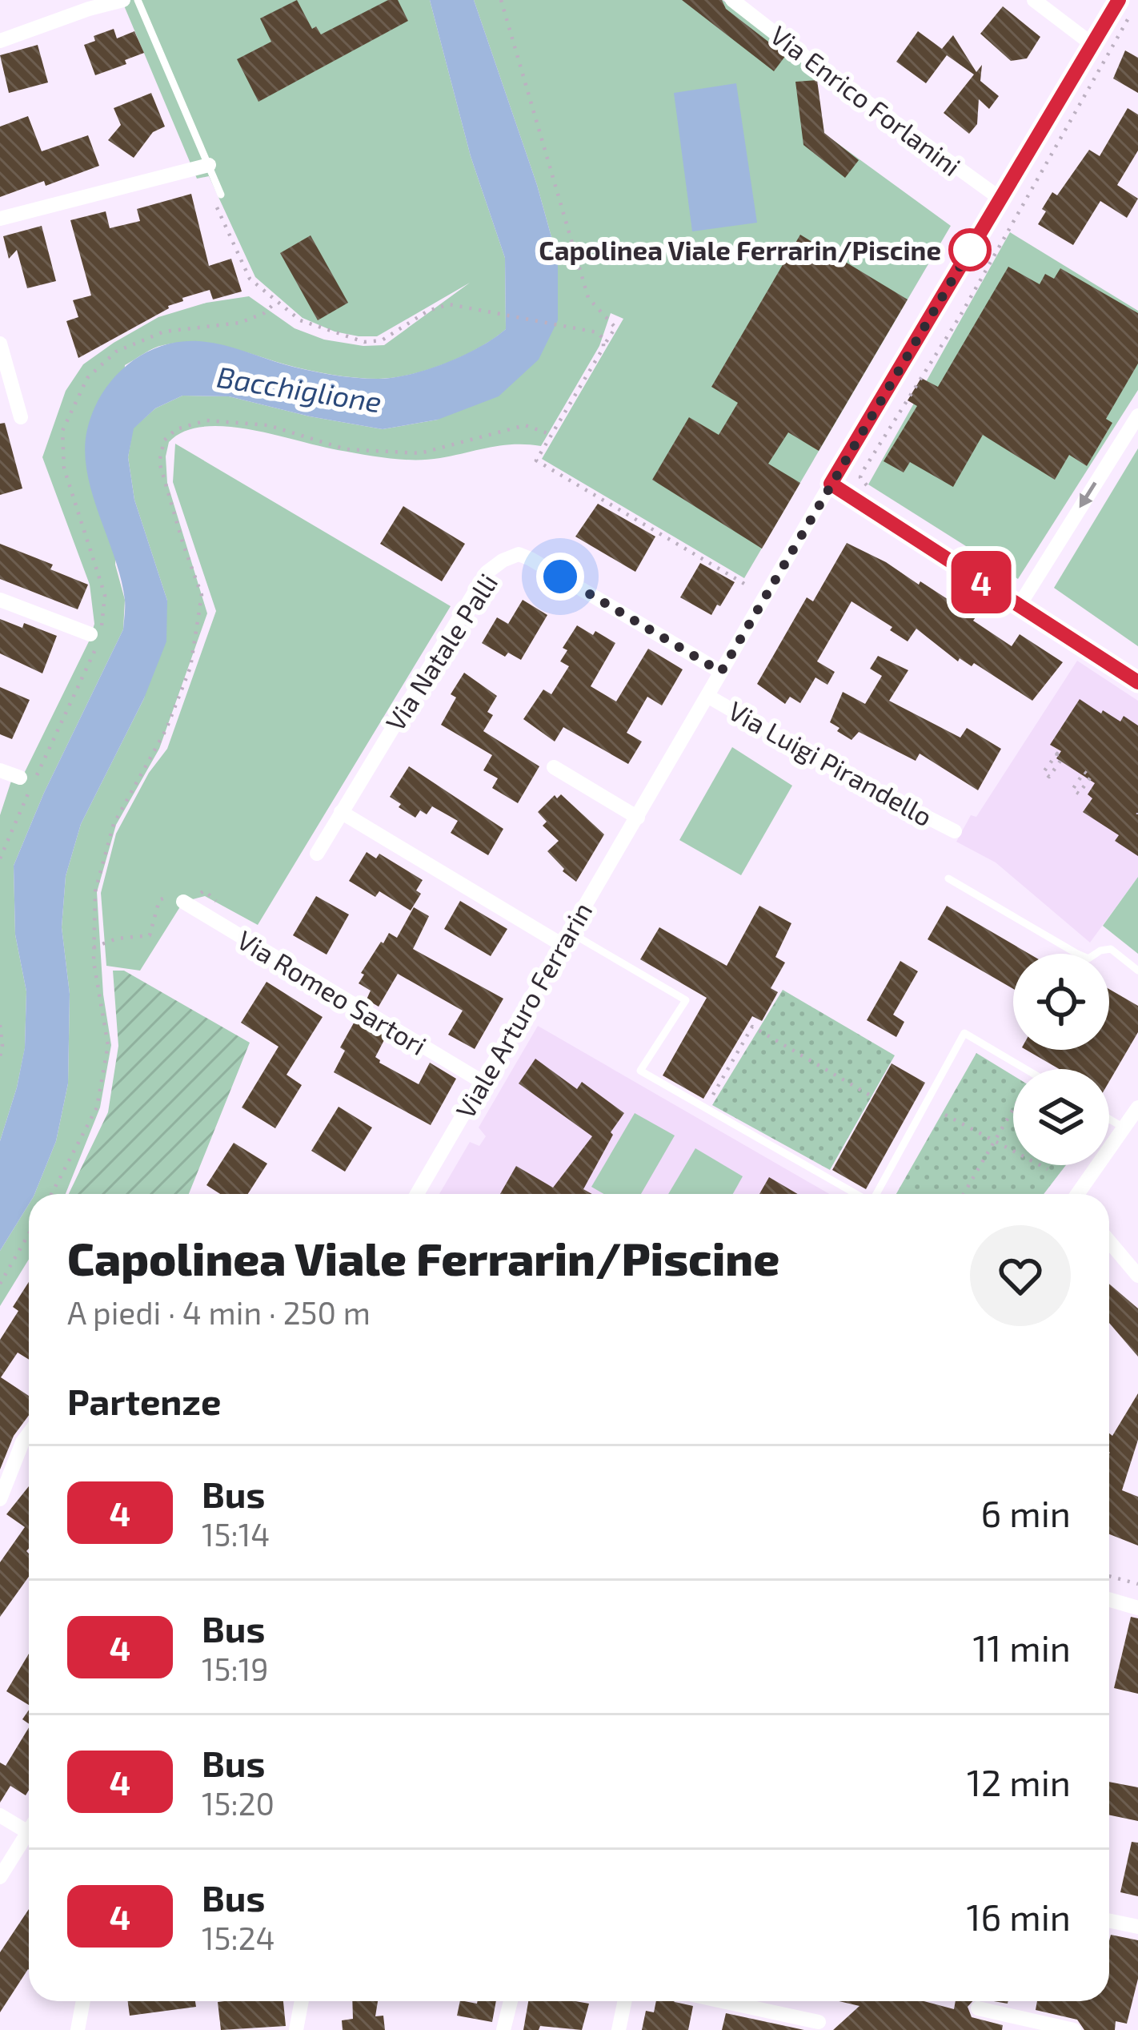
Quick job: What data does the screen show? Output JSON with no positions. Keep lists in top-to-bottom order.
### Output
{
  "streets": {
    "street": [
      "Via Enrico Forlanini",
      "Via Natale Palli",
      "Via Luigi Pirandello",
      "Via Romeo Sartori",
      "Viale Arturo Ferrarin"
    ]
  },
  "crossings": [
    ["Via Enrico Forlanini", "Viale Arturo Ferrarin"],
    ["Via Natale Palli", "Viale Arturo Ferrarin"],
    ["Via Luigi Pirandello", "Viale Arturo Ferrarin"],
    ["Via Romeo Sartori", "Viale Arturo Ferrarin"]
  ],
  "water": ["Bacchiglione"],
  "places": ["Capolinea Viale Ferrarin/Piscine"],
  "lines": ["bus line 4"],
  "page": {
    "on_map": "4",
    "heading": [
      ["Capolinea Viale Ferrarin/Piscine", "A piedi · 4 min · 250 m"],
      "Partenze"
    ],
    "list": [
      {
        "mark": "4",
        "name": "Bus",
        "note": "15:14",
        "value": "6 min"
      },
      {
        "mark": "4",
        "name": "Bus",
        "note": "15:19",
        "value": "11 min"
      },
      {
        "mark": "4",
        "name": "Bus",
        "note": "15:20",
        "value": "12 min"
      },
      {
        "mark": "4",
        "name": "Bus",
        "note": "15:24",
        "value": "16 min"
      }
    ]
  }
}
